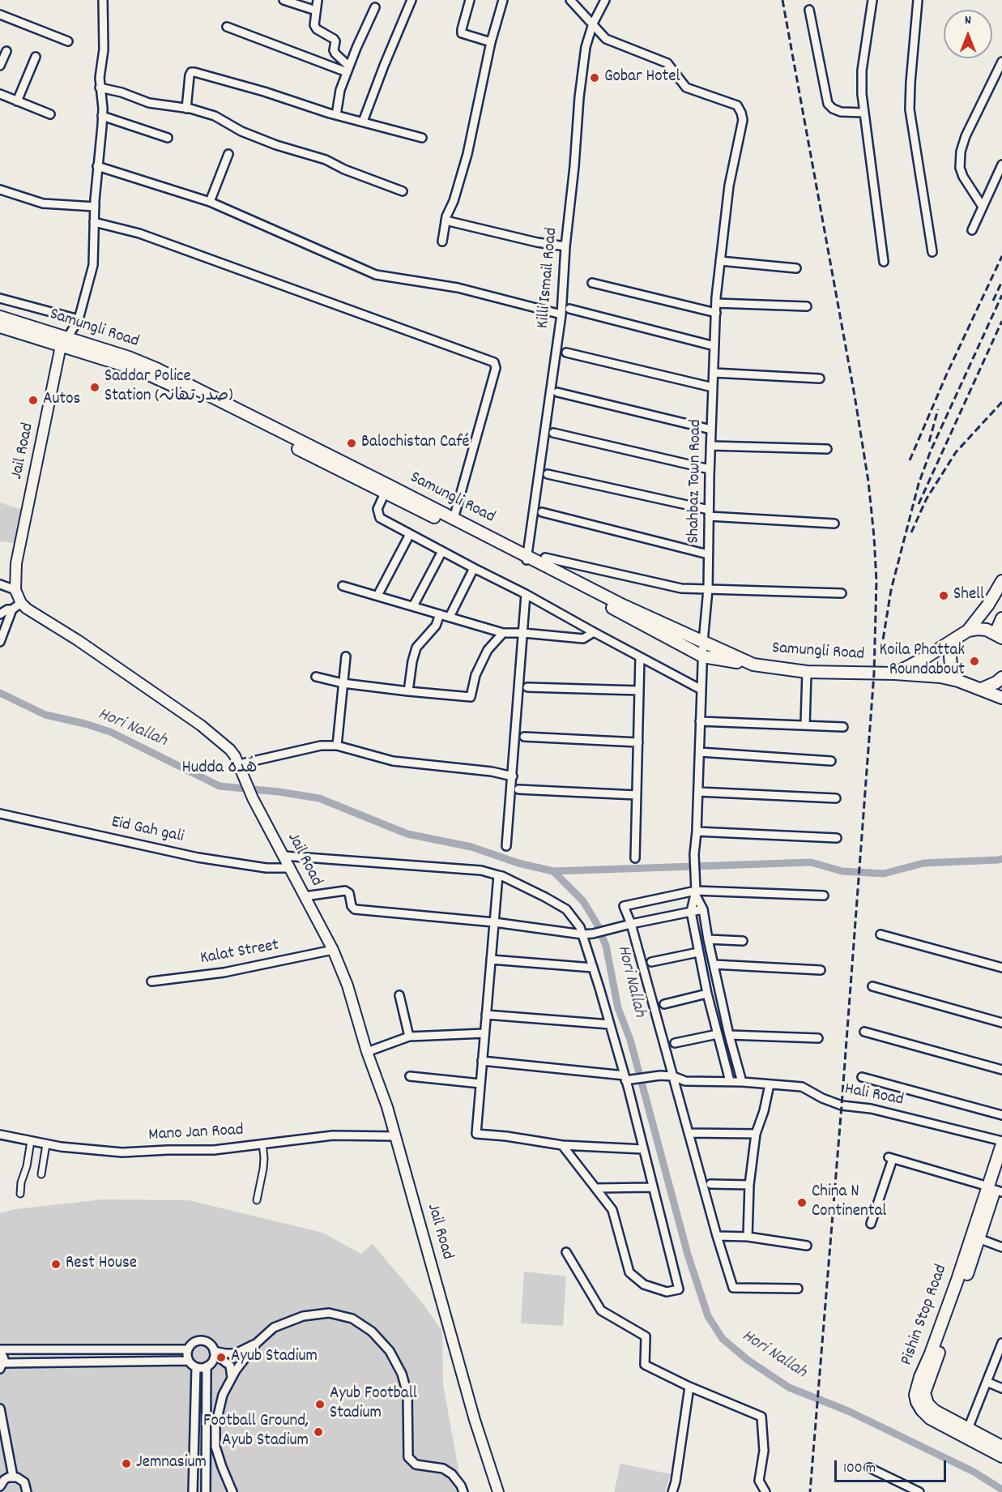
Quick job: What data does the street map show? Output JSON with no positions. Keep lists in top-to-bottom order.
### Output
{
  "streets": {
    "main road": ["Samungli Road", "Jail Road", "Pishin Stop Road"],
    "street": [
      "Killi Ismail Road",
      "Shahbaz Town Road",
      "Eid Gah gali",
      "Kalat Street",
      "Hali Road",
      "Mano Jan Road"
    ]
  },
  "crossings": [
    ["Killi Ismail Road", "Samungli Road"],
    ["Killi Ismail Road", "Shahbaz Town Road"],
    ["Samungli Road", "Jail Road"],
    ["Samungli Road", "Shahbaz Town Road"],
    ["Jail Road", "Eid Gah gali"],
    ["Jail Road", "Kalat Street"],
    ["Jail Road", "Mano Jan Road"],
    ["Hali Road", "Pishin Stop Road"]
  ],
  "districts": ["Hudda ھُدہ"],
  "water": ["Hori Nallah"],
  "places": [
    "Gobar Hotel",
    "Saddar Police Station (صدر تھانہ)",
    "Autos",
    "Balochistan Café",
    "Shell",
    "Koila Phattak Roundabout",
    "China N Continental",
    "Rest House",
    "Ayub Stadium",
    "Ayub Football Stadium",
    "Football Ground, Ayub Stadium",
    "Jemnasium"
  ],
  "scale_bar": "100 m",
  "north": "top"
}
